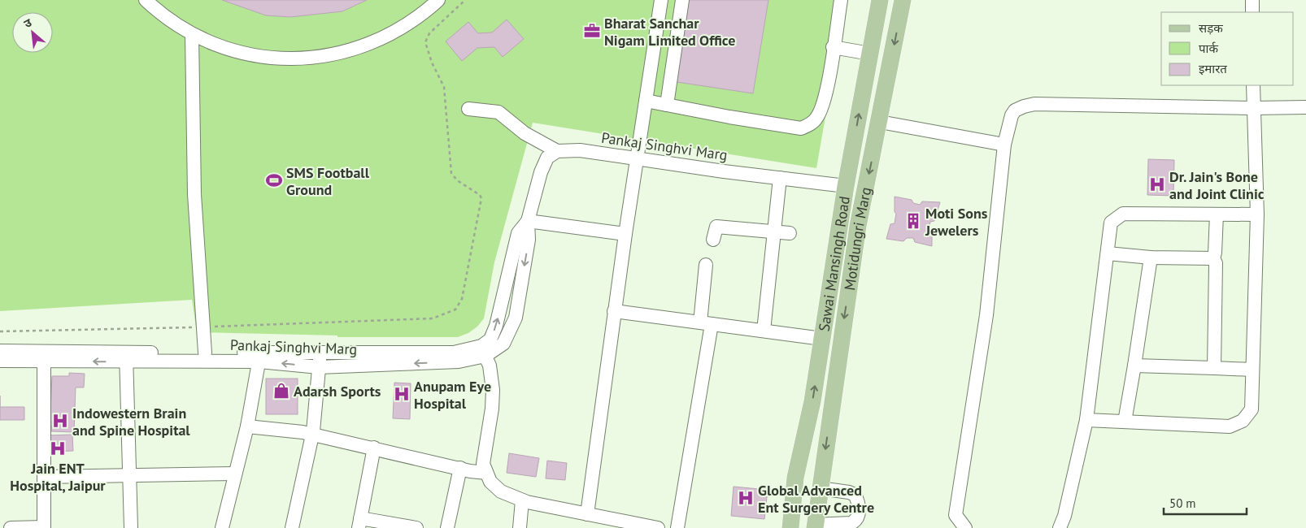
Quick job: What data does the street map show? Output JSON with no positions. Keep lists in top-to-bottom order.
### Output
{
  "streets": {
    "main road": ["Motidungri Marg", "Sawai Mansingh Road"],
    "street": ["Pankaj Singhvi Marg"]
  },
  "crossings": [
    ["Pankaj Singhvi Marg", "Sawai Mansingh Road"]
  ],
  "one_way": ["Motidungri Marg", "Sawai Mansingh Road"],
  "places": {
    "office": ["Bharat Sanchar Nigam Limited Office"],
    "sports": ["SMS Football Ground"],
    "hospital": [
      "Dr. Jain's Bone and Joint Clinic",
      "Anupam Eye Hospital",
      "Indowestern Brain and Spine Hospital",
      "Jain ENT Hospital, Jaipur",
      "Global Advanced Ent Surgery Centre"
    ],
    "building": ["Moti Sons Jewelers"],
    "shop": ["Adarsh Sports"]
  },
  "legend": ["सड़क", "पार्क", "इमारत"],
  "scale_bar": "50 m",
  "north": "top left"
}
